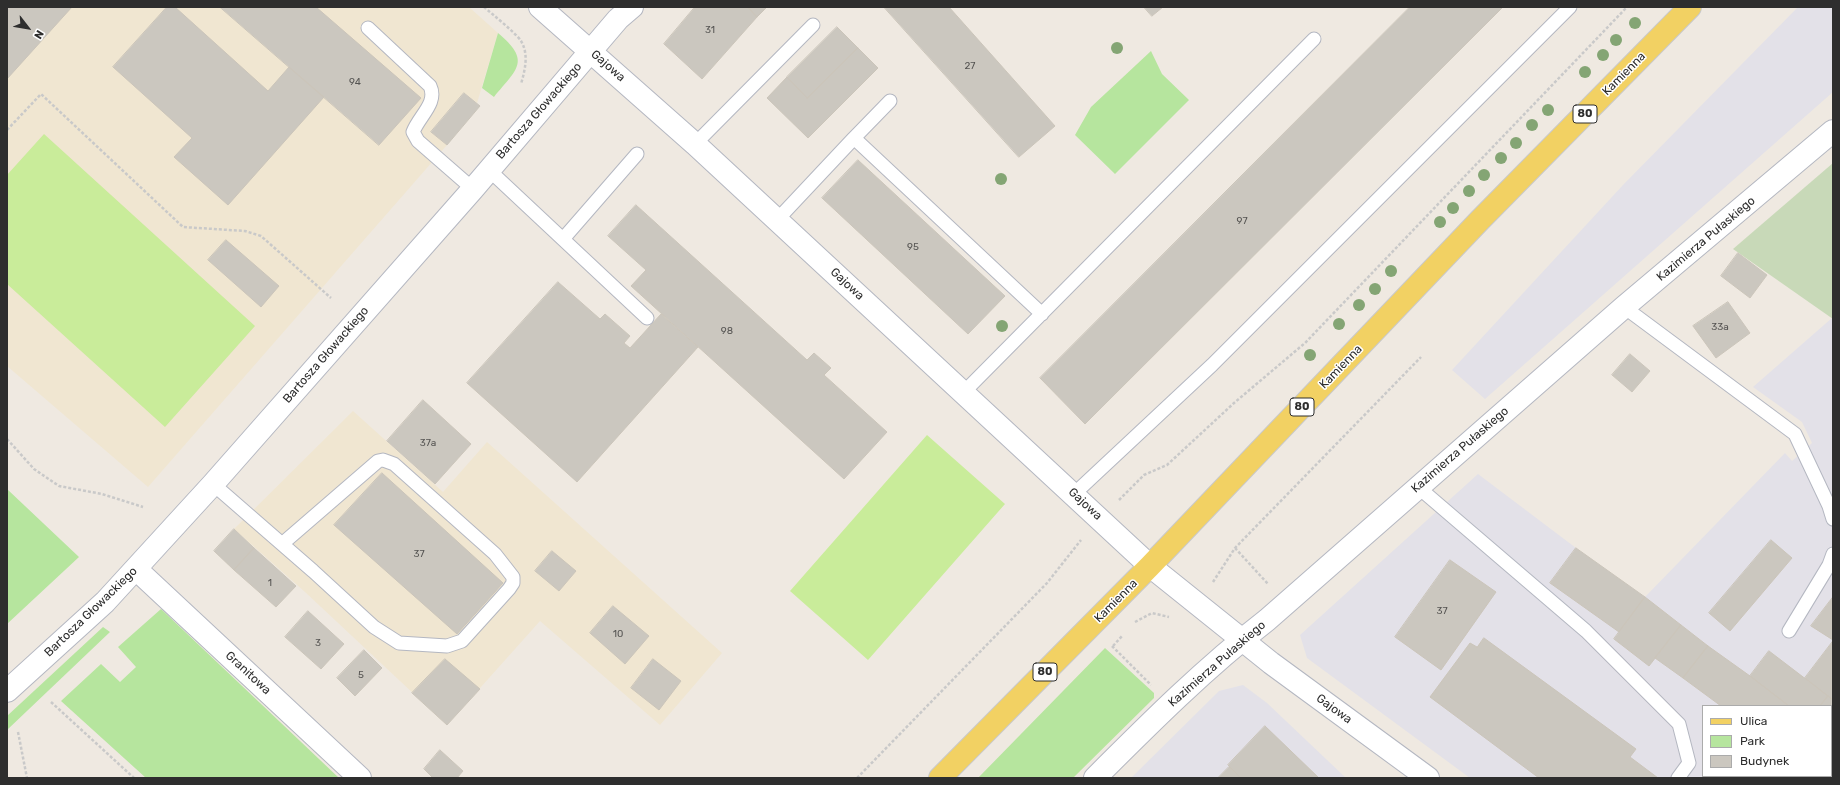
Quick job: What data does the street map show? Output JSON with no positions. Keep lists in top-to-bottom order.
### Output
{
  "streets": {
    "main road": ["Kamienna", "80"],
    "street": [
      "Gajowa",
      "Bartosza Głowackiego",
      "Kazimierza Pułaskiego",
      "Granitowa"
    ]
  },
  "crossings": [
    ["Gajowa", "Kamienna"],
    ["Gajowa", "Bartosza Głowackiego"],
    ["Gajowa", "Kazimierza Pułaskiego"],
    ["Bartosza Głowackiego", "Granitowa"]
  ],
  "house_numbers": [
    "31",
    "27",
    "94",
    "97",
    "95",
    "33a",
    "98",
    "37a",
    "37",
    "1",
    "37",
    "10",
    "3",
    "5"
  ],
  "legend": ["Ulica", "Park", "Budynek"],
  "north": "bottom right"
}
